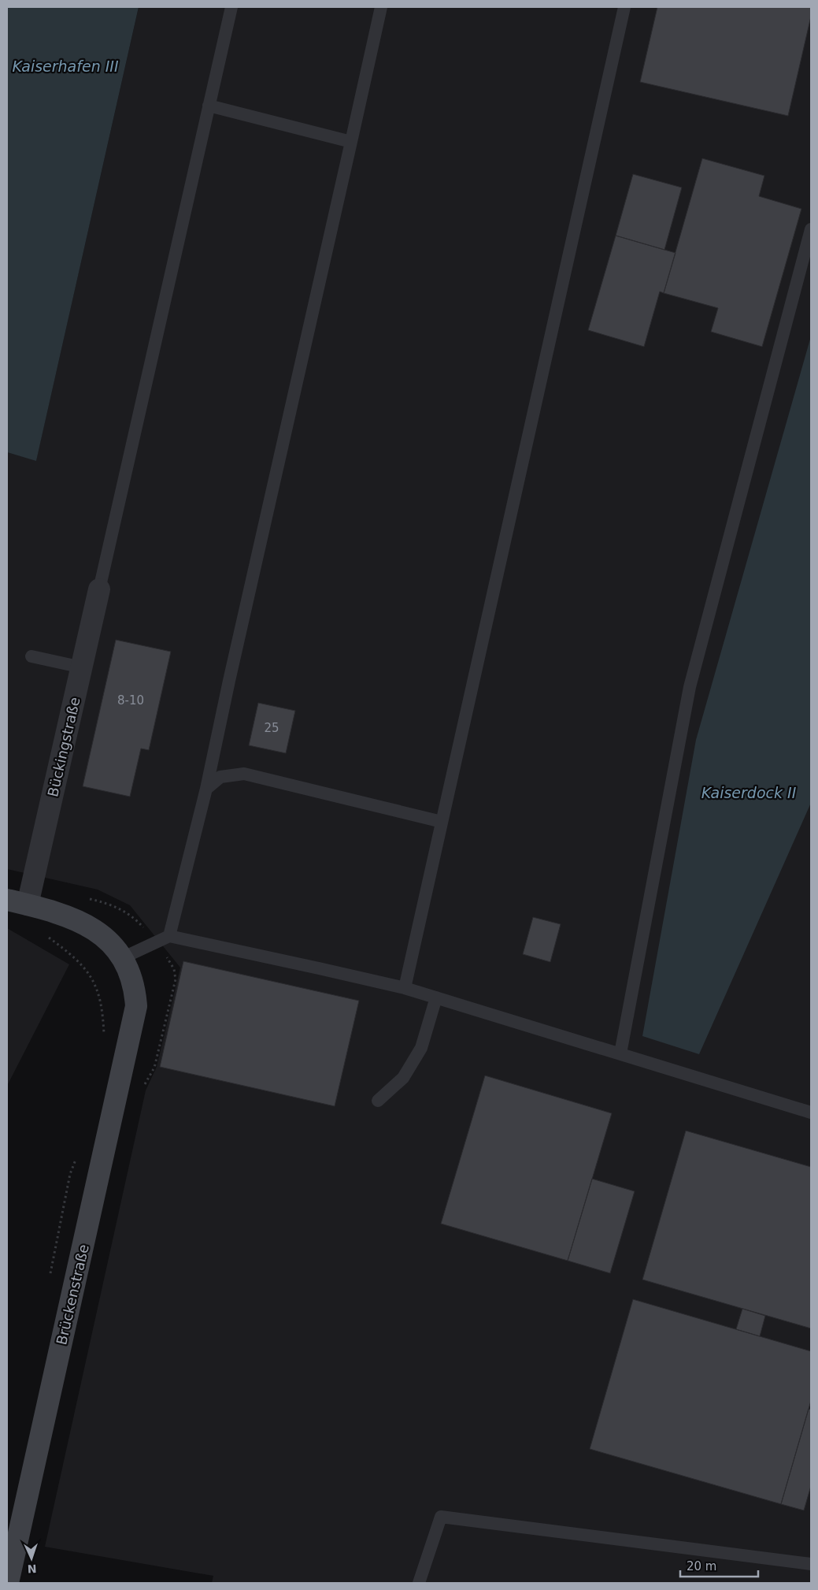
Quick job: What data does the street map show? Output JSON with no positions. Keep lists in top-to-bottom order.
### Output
{
  "streets": {
    "main road": ["Brückenstraße"],
    "street": ["Bückingstraße"]
  },
  "water": ["Kaiserhafen III", "Kaiserdock II"],
  "house_numbers": ["8-10", "25"],
  "scale_bar": "20 m",
  "north": "bottom"
}
